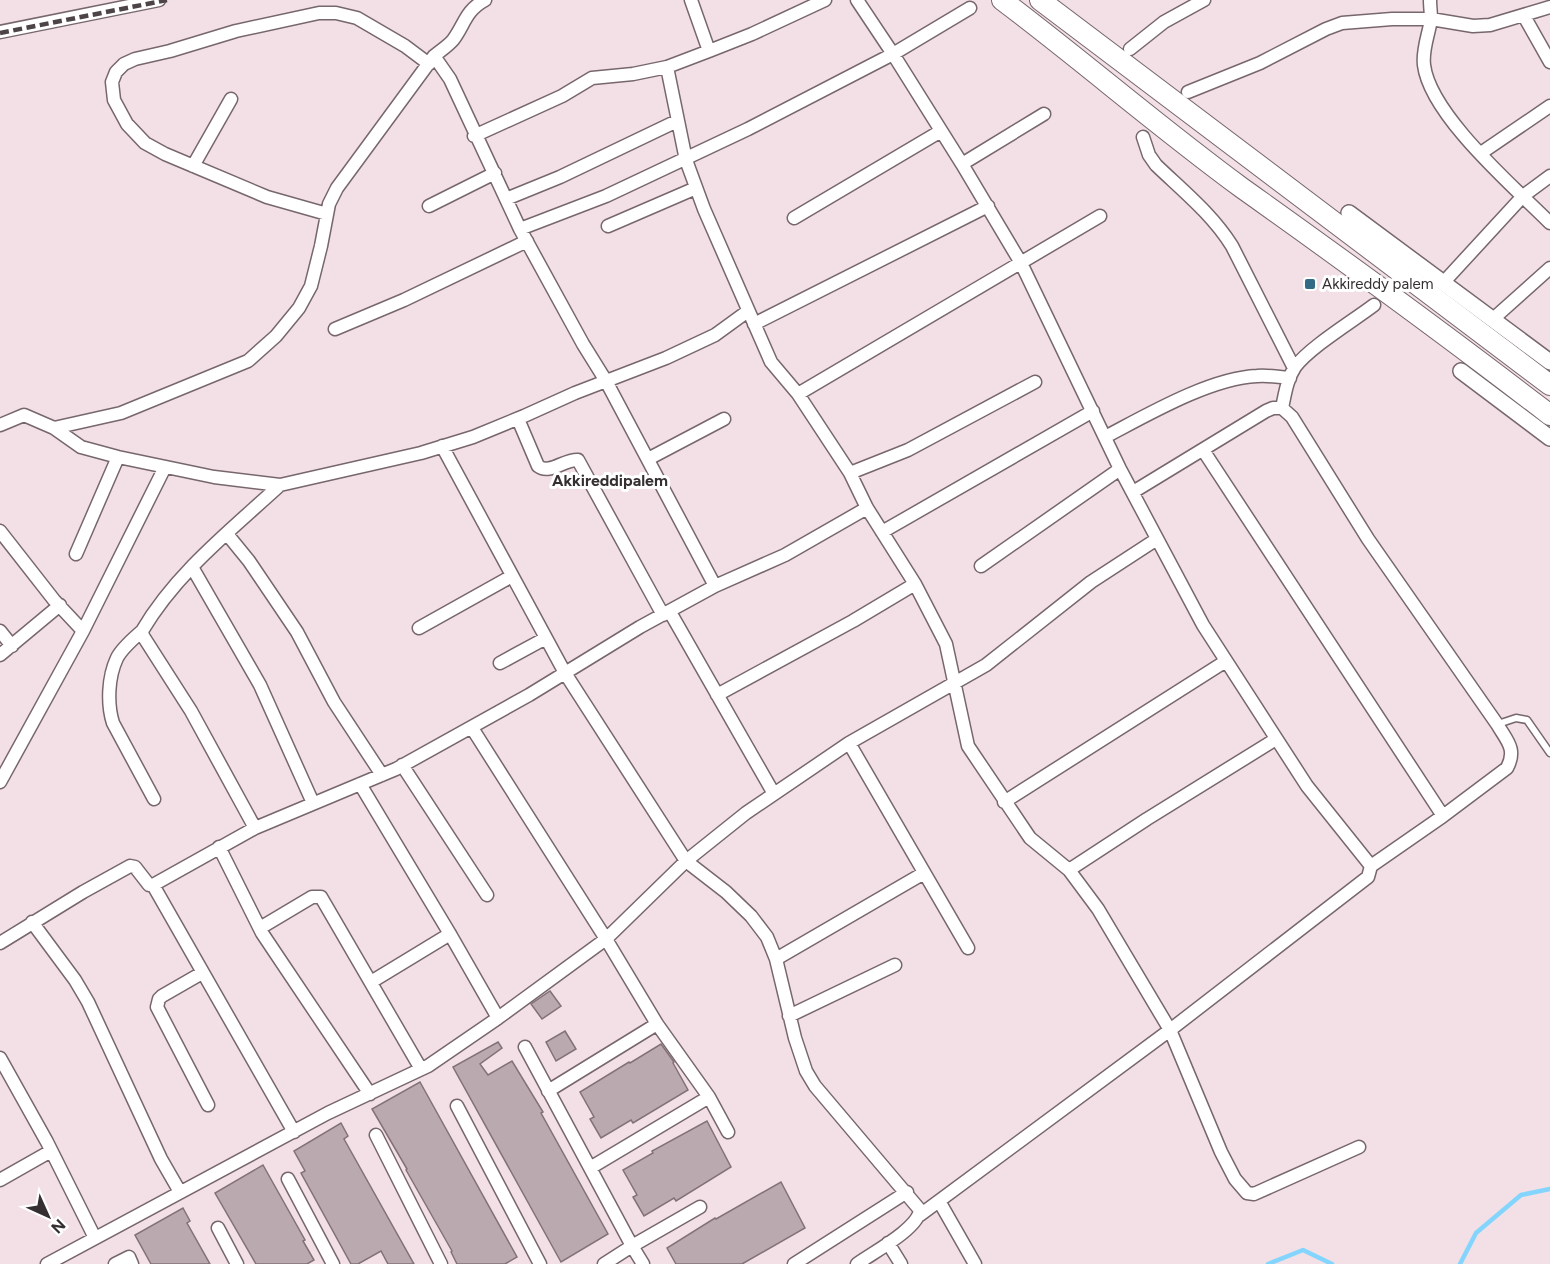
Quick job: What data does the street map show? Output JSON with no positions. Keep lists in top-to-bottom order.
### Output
{
  "districts": ["Akkireddipalem"],
  "places": {
    "transit": ["Akkireddy palem"]
  },
  "north": "bottom right"
}
